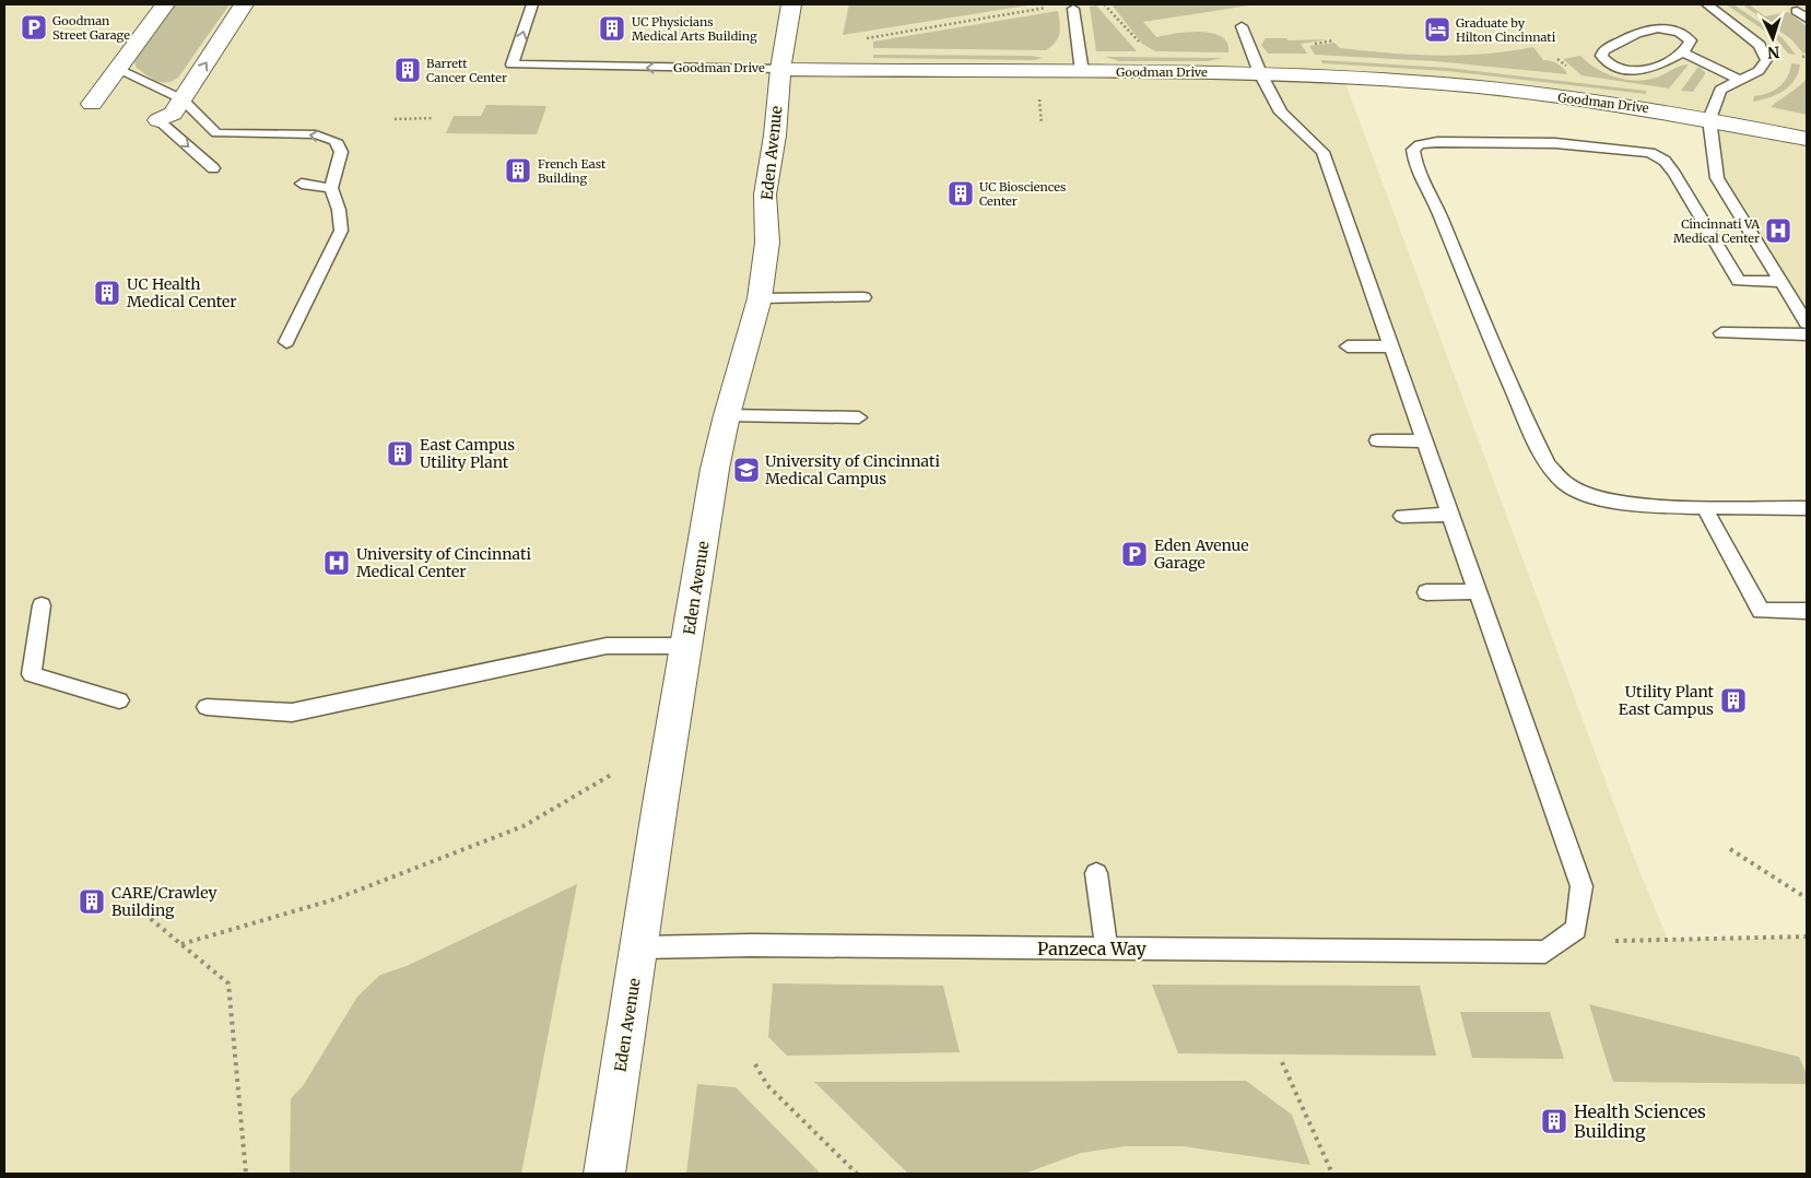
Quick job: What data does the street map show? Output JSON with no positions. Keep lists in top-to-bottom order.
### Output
{
  "streets": {
    "street": ["Goodman Drive", "Eden Avenue"],
    "lane": ["Panzeca Way"]
  },
  "crossings": [
    ["Goodman Drive", "Eden Avenue"],
    ["Eden Avenue", "Panzeca Way"]
  ],
  "places": {
    "parking": ["Goodman Street Garage", "Eden Avenue Garage"],
    "building": [
      "UC Physicians Medical Arts Building",
      "Barrett Cancer Center",
      "French East Building",
      "UC Biosciences Center",
      "UC Health Medical Center",
      "East Campus Utility Plant",
      "Utility Plant East Campus",
      "CARE/Crawley Building",
      "Health Sciences Building"
    ],
    "hotel": ["Graduate by Hilton Cincinnati"],
    "hospital": ["Cincinnati VA Medical Center", "University of Cincinnati Medical Center"],
    "school or university": ["University of Cincinnati Medical Campus"]
  },
  "north": "bottom"
}
